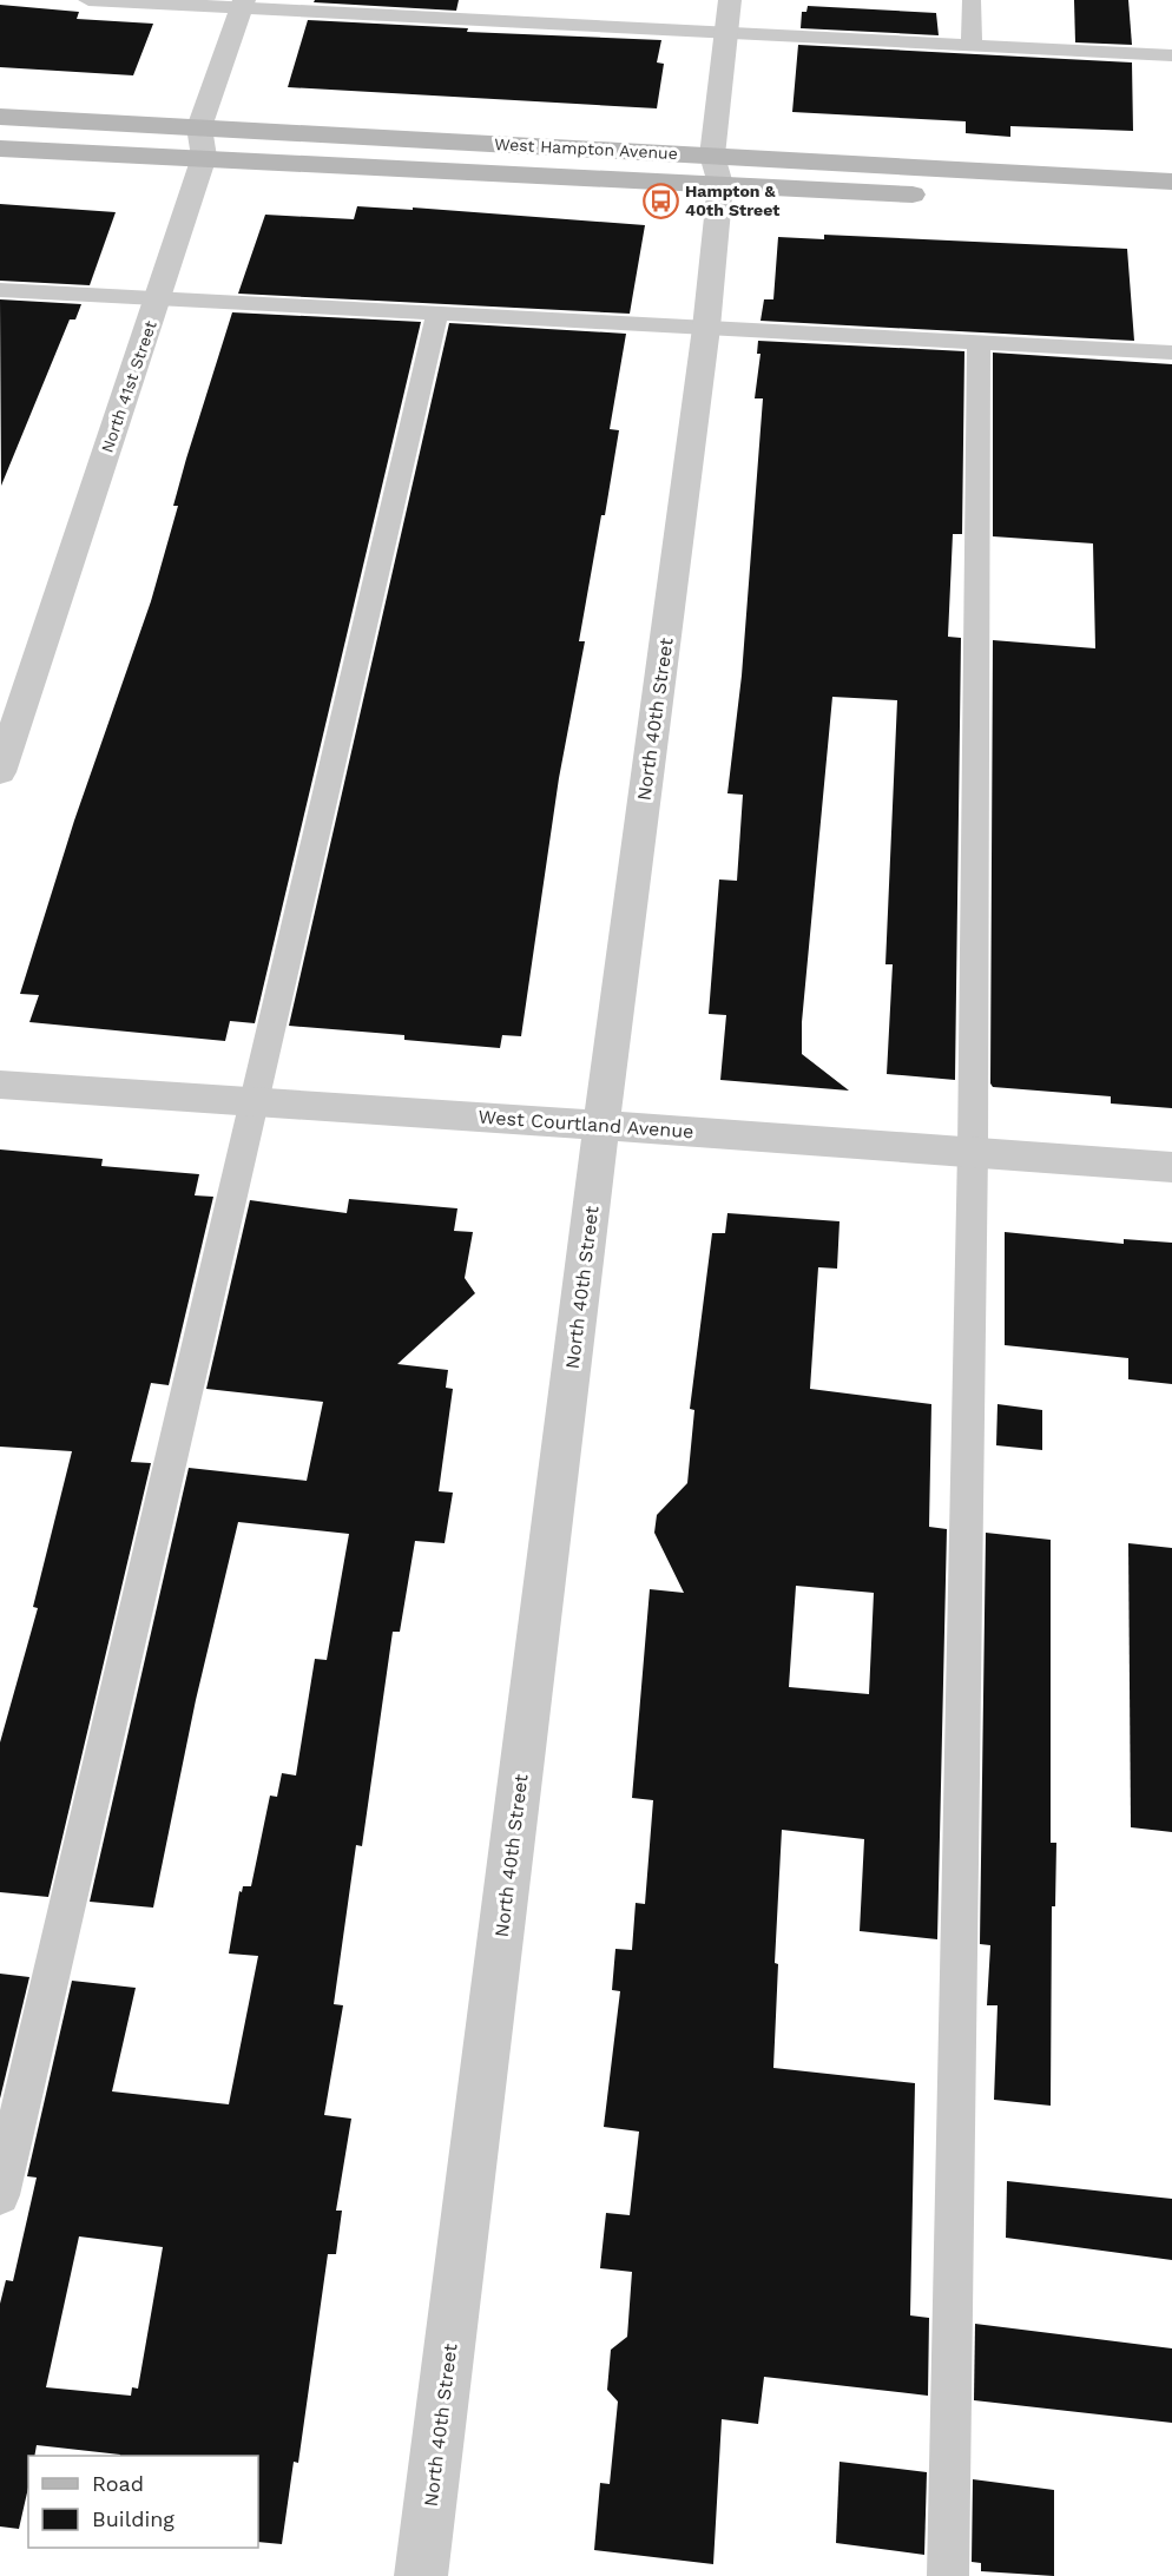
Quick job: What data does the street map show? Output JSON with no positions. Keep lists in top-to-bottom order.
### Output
{
  "streets": {
    "main road": ["West Hampton Avenue"],
    "street": ["North 41st Street", "North 40th Street", "West Courtland Avenue"]
  },
  "crossings": [
    ["West Hampton Avenue", "North 41st Street"],
    ["West Hampton Avenue", "North 40th Street"],
    ["North 40th Street", "West Courtland Avenue"]
  ],
  "places": {
    "bus stop": ["Hampton & 40th Street"]
  },
  "legend": ["Road", "Building"]
}
